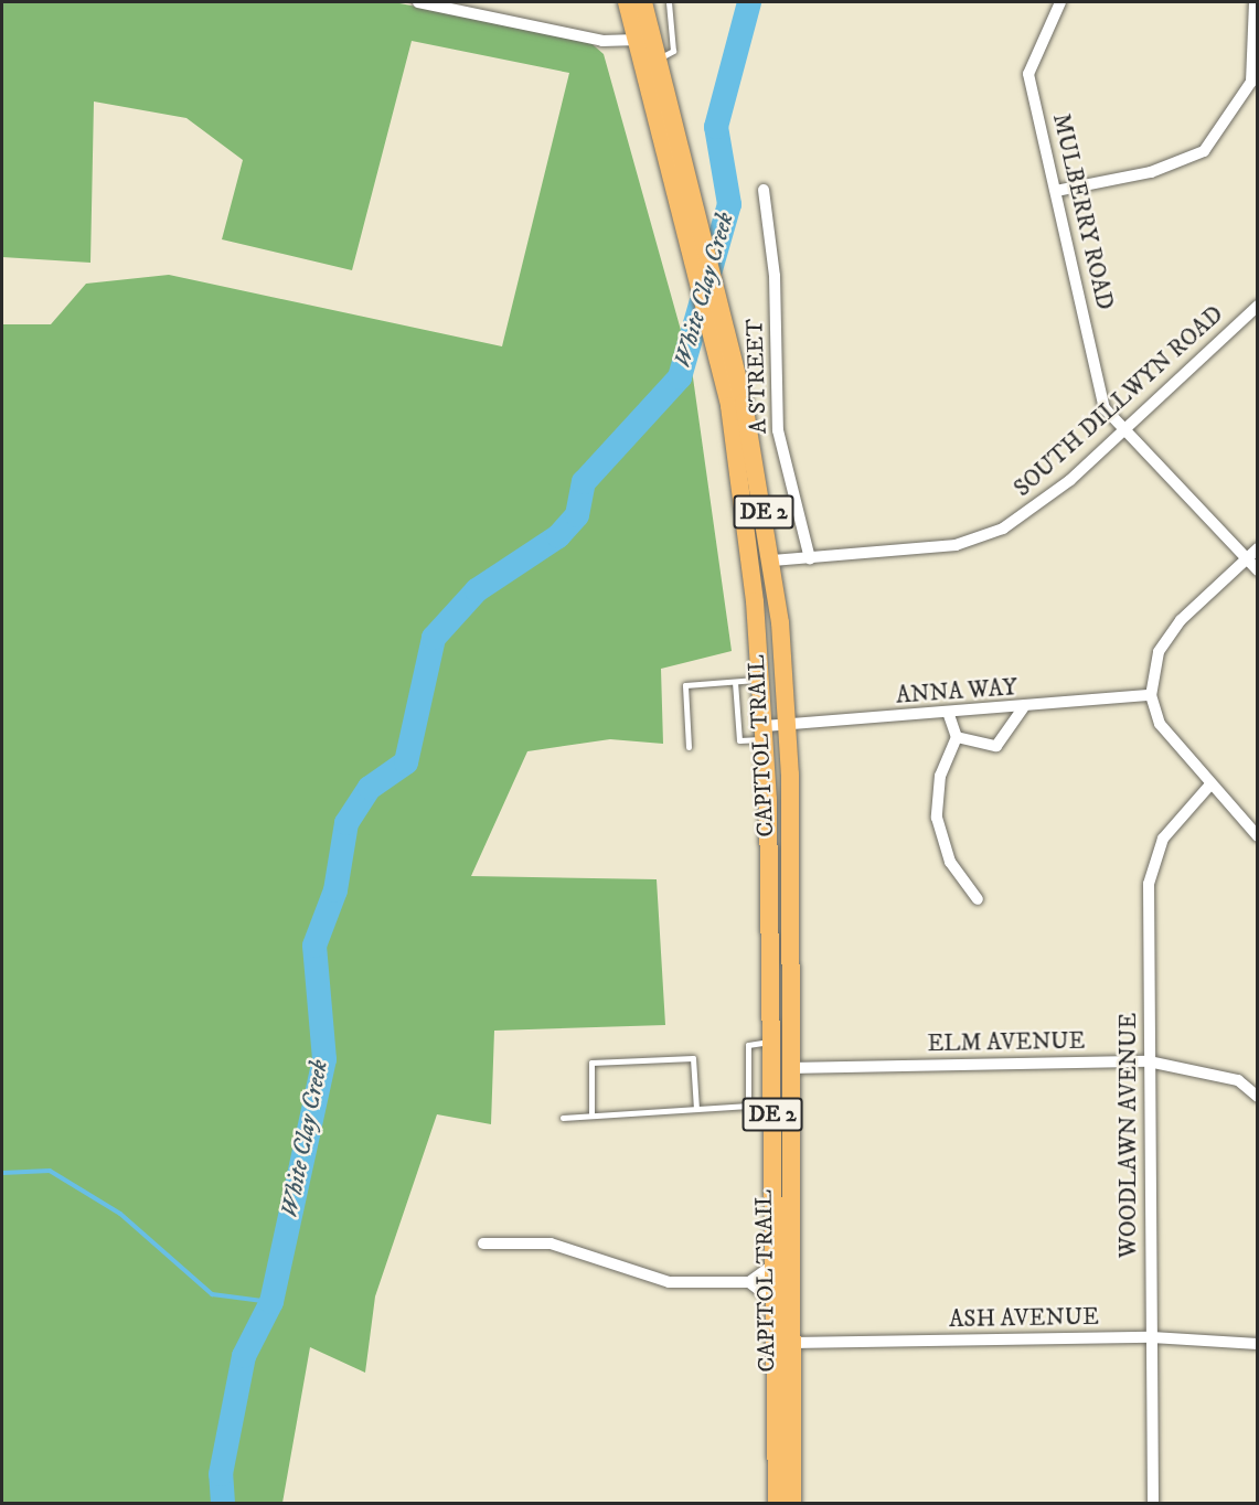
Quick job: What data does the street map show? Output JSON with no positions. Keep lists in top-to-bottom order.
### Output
{
  "streets": {
    "main road": ["DE 2", "CAPITOL TRAIL"],
    "street": [
      "MULBERRY ROAD",
      "A STREET",
      "SOUTH DILLWYN ROAD",
      "ANNA WAY",
      "ELM AVENUE",
      "WOODLAWN AVENUE",
      "ASH AVENUE"
    ]
  },
  "crossings": [
    ["MULBERRY ROAD", "SOUTH DILLWYN ROAD"],
    ["A STREET", "SOUTH DILLWYN ROAD"],
    ["SOUTH DILLWYN ROAD", "CAPITOL TRAIL"],
    ["ANNA WAY", "CAPITOL TRAIL"],
    ["CAPITOL TRAIL", "ELM AVENUE"],
    ["CAPITOL TRAIL", "ASH AVENUE"],
    ["ELM AVENUE", "WOODLAWN AVENUE"],
    ["WOODLAWN AVENUE", "ASH AVENUE"]
  ],
  "water": ["White Clay Creek"]
}
